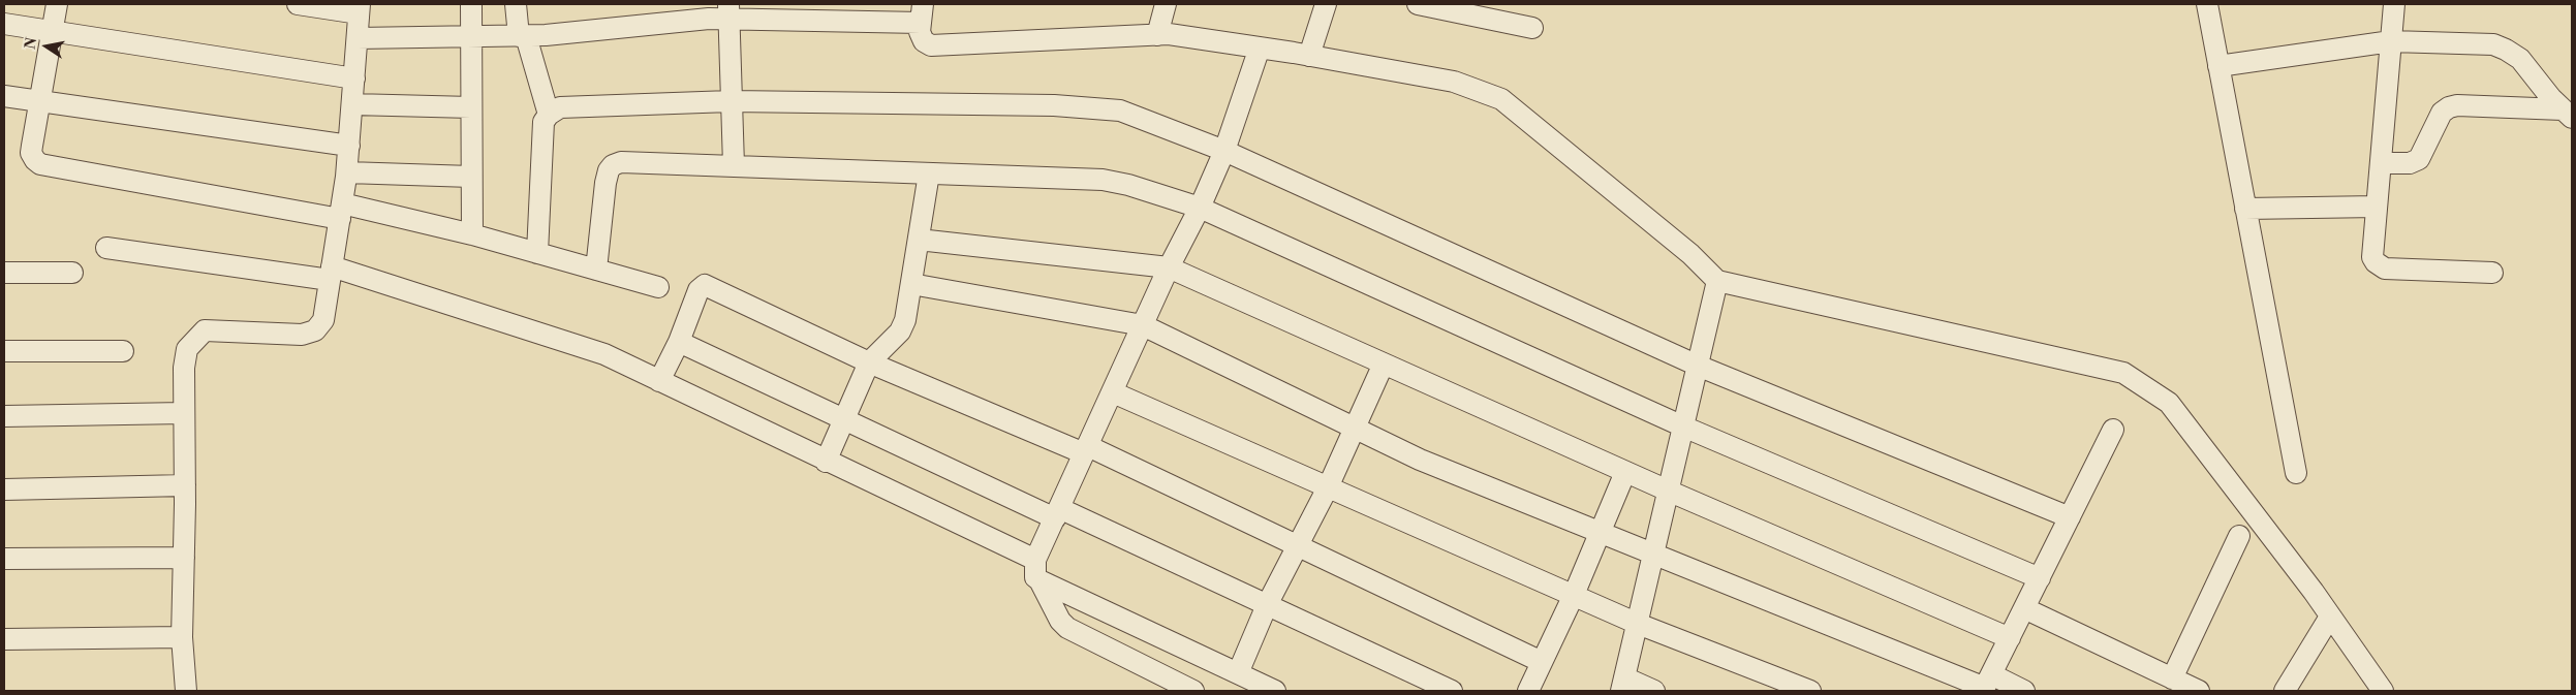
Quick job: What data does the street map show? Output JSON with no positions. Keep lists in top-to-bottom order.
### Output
{
  "north": "left"
}
